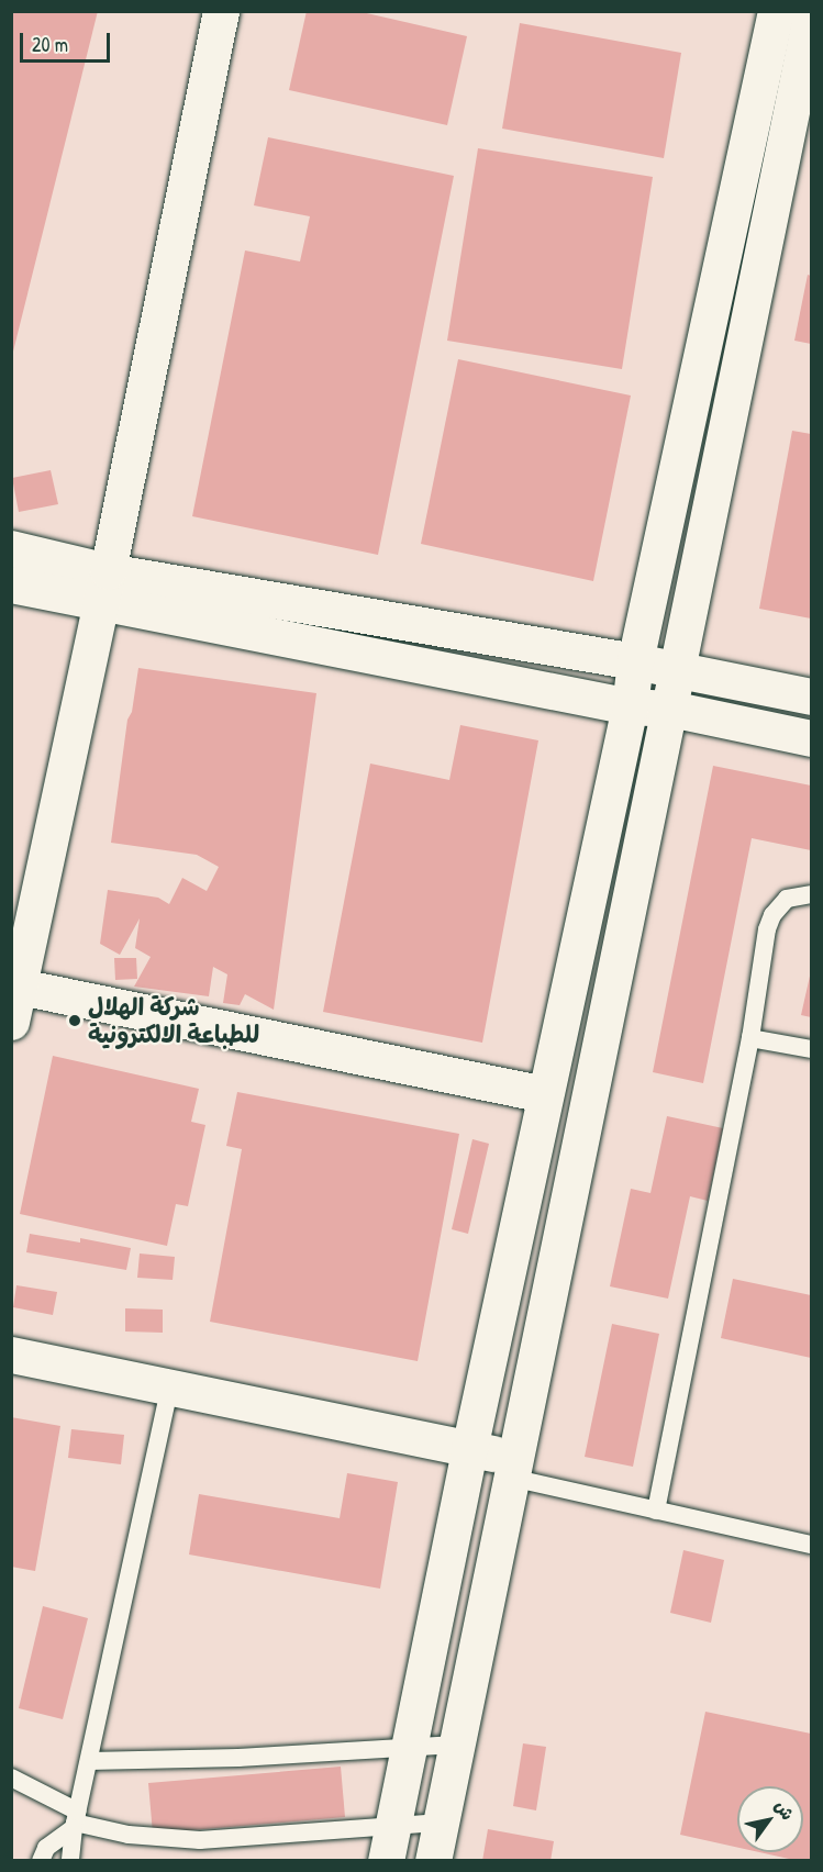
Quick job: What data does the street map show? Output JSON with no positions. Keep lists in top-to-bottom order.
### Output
{
  "places": ["شركة الهلال للطباعة الالكترونية"],
  "scale_bar": "20 m",
  "north": "top right"
}
